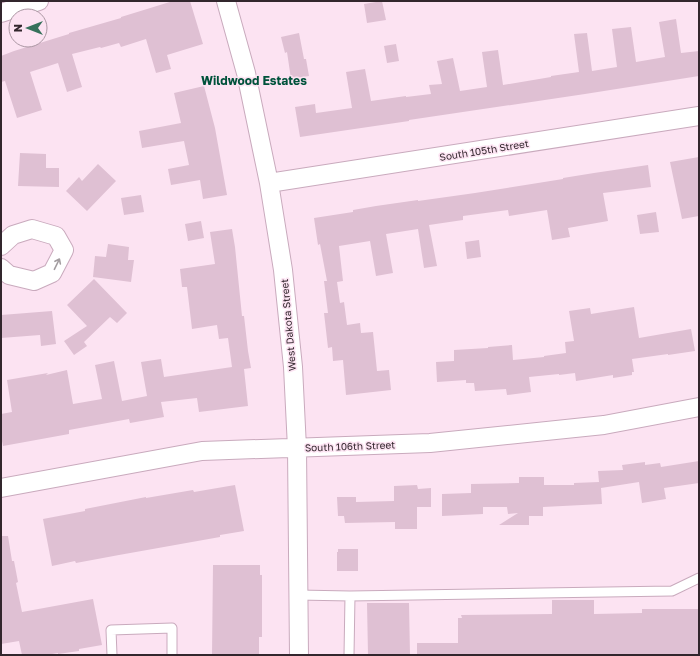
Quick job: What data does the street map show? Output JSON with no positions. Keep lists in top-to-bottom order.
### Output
{
  "streets": {
    "street": ["South 105th Street", "West Dakota Street", "South 106th Street"]
  },
  "crossings": [
    ["South 105th Street", "West Dakota Street"],
    ["West Dakota Street", "South 106th Street"]
  ],
  "districts": ["Wildwood Estates"],
  "north": "left"
}
